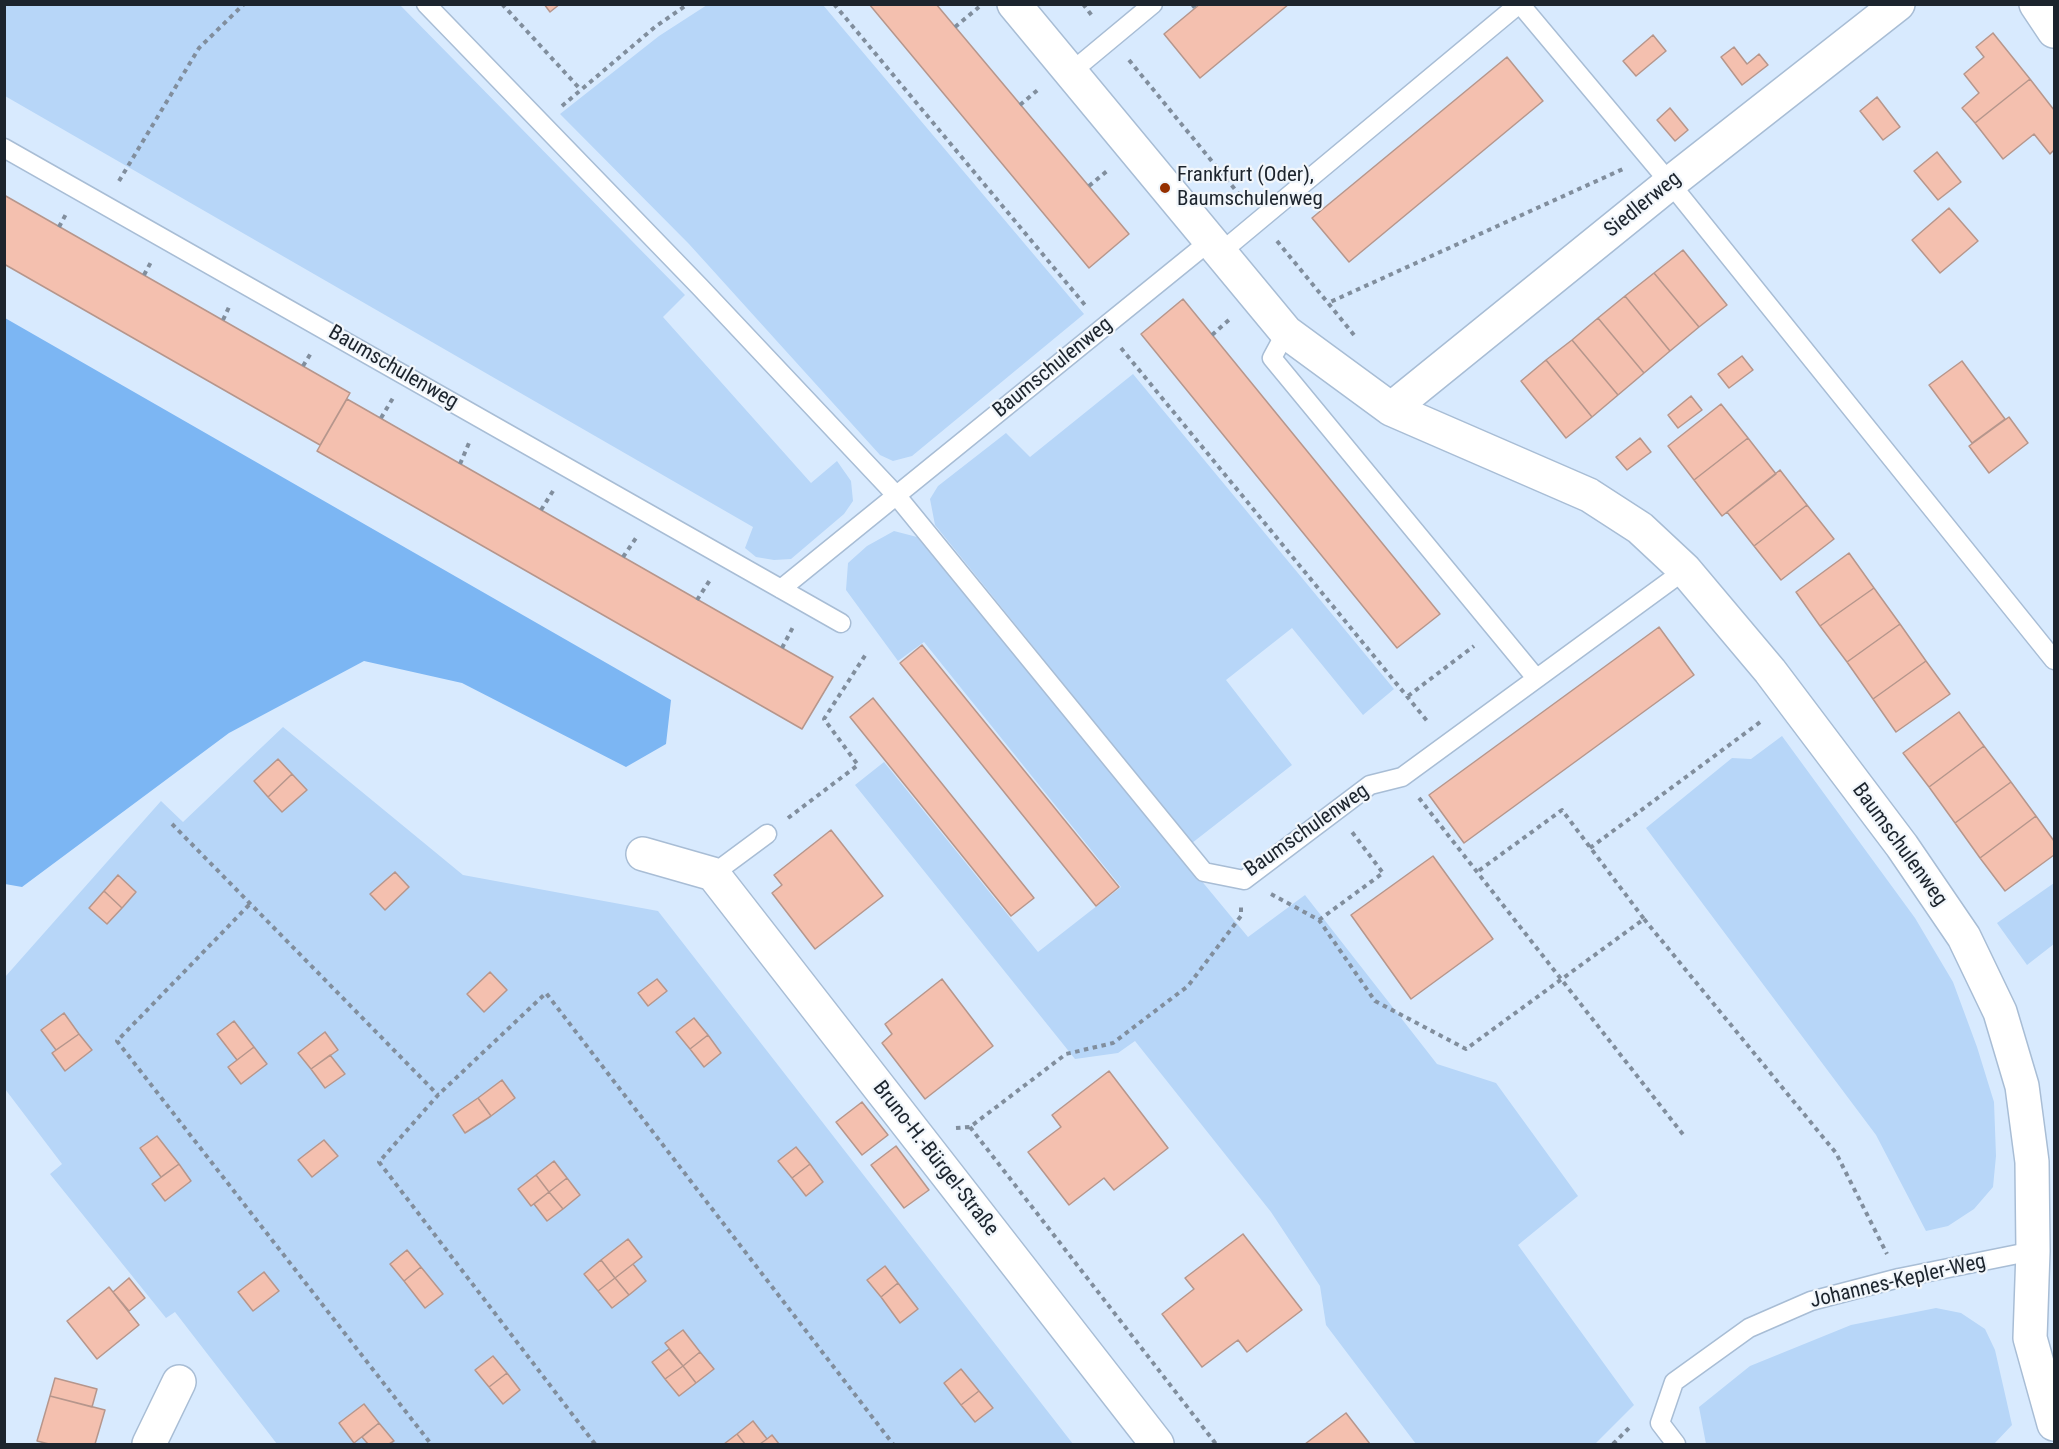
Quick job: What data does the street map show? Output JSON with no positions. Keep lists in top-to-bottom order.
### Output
{
  "streets": {
    "street": ["Siedlerweg", "Baumschulenweg", "Bruno-H.-Bürgel-Straße"],
    "lane": ["Johannes-Kepler-Weg"]
  },
  "crossings": [
    ["Siedlerweg", "Baumschulenweg"],
    ["Baumschulenweg", "Johannes-Kepler-Weg"]
  ],
  "places": ["Frankfurt (Oder), Baumschulenweg"]
}
